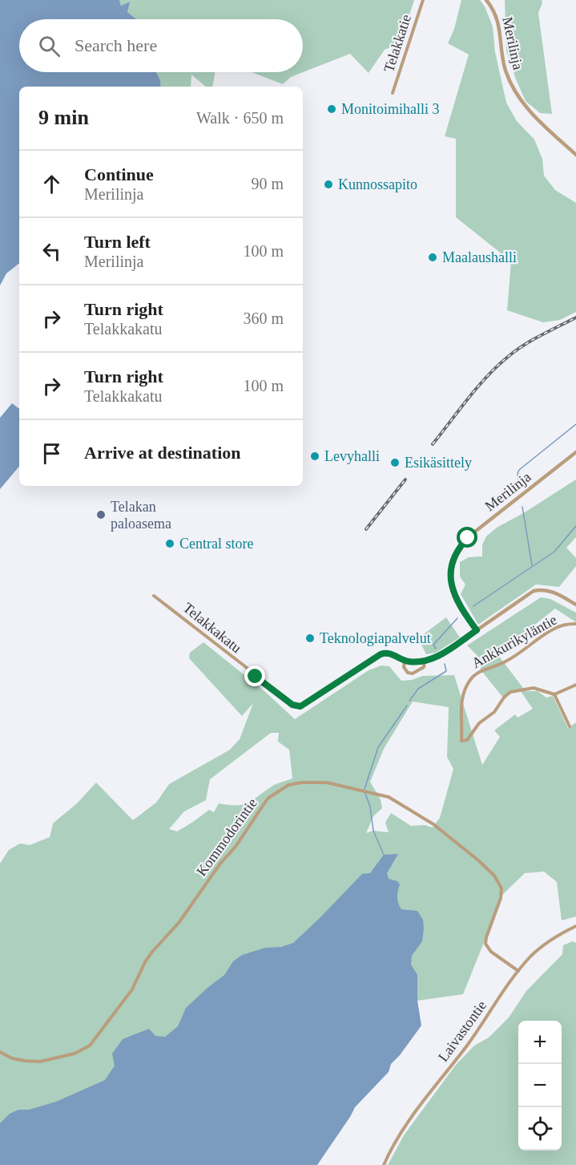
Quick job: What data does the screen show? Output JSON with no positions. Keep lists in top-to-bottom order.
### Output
{
  "streets": {
    "street": [
      "Telakkatie",
      "Merilinja",
      "Telakkakatu",
      "Ankkurikyläntie",
      "Kommodorintie",
      "Laivastontie"
    ]
  },
  "crossings": [
    ["Merilinja", "Telakkakatu"],
    ["Kommodorintie", "Laivastontie"]
  ],
  "places": [
    "Monitoimihalli 3",
    "Kunnossapito",
    "Maalaushalli",
    "Levyhalli",
    "Esikäsittely",
    "Telakan paloasema",
    "Central store",
    "Teknologiapalvelut"
  ],
  "page": {
    "search": "Search here",
    "heading": ["9 min", "Walk · 650 m"],
    "list": [
      ["Continue", "Merilinja", "90 m"],
      ["Turn left", "Merilinja", "100 m"],
      ["Turn right", "Telakkakatu", "360 m"],
      ["Turn right", "Telakkakatu", "100 m"],
      "Arrive at destination"
    ],
    "map_buttons": ["+", "−"]
  }
}
